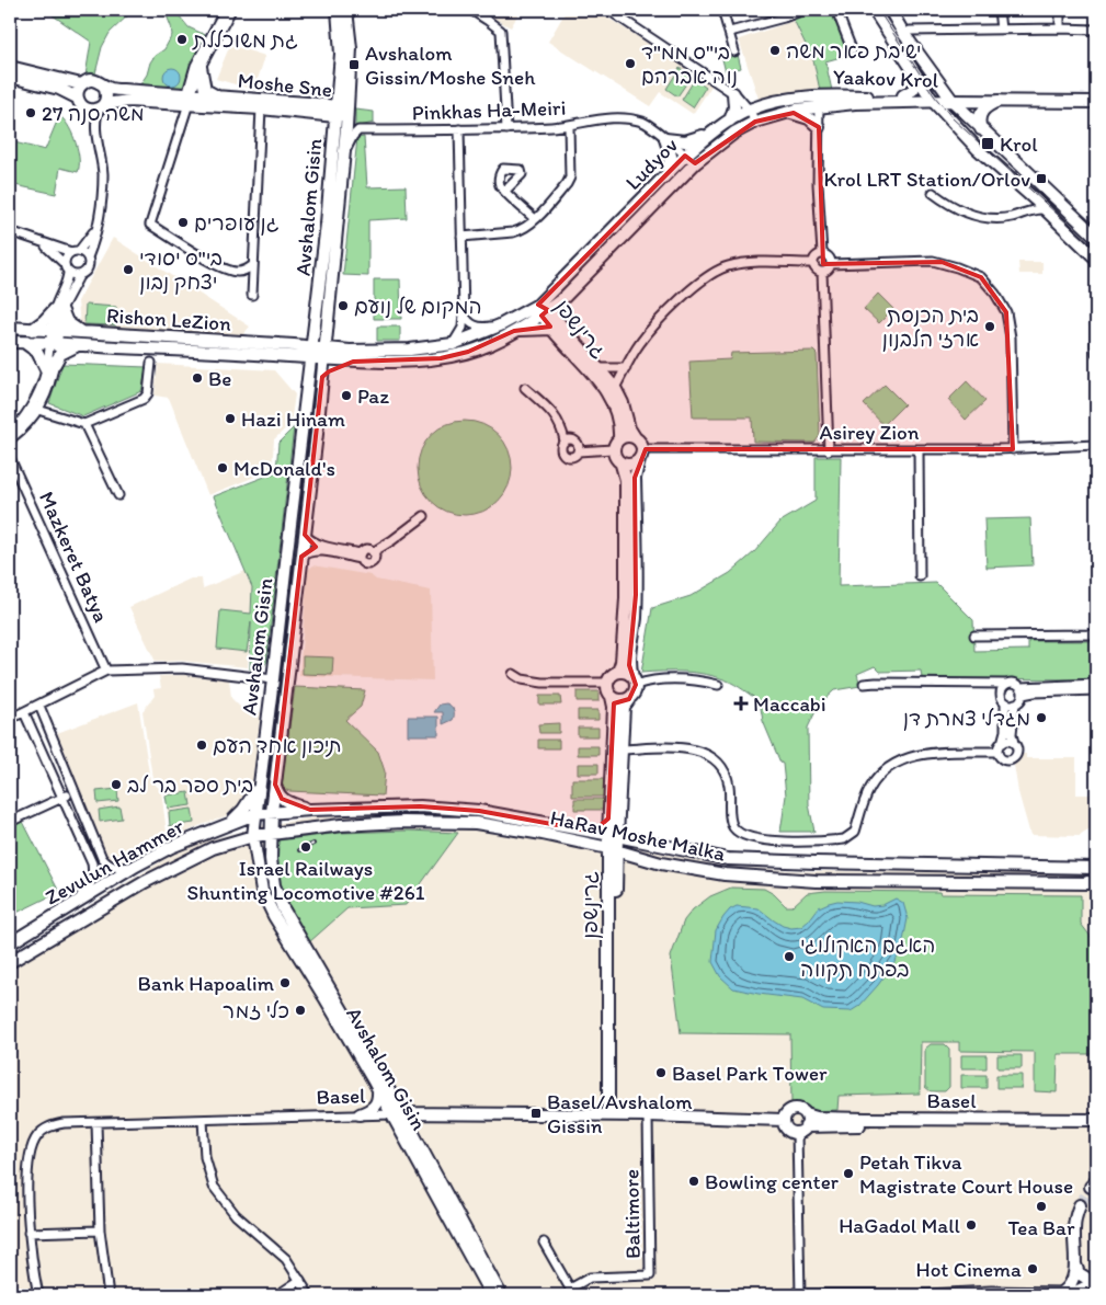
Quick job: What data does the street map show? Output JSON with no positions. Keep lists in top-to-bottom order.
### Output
{
  "streets": {
    "street": [
      "Yaakov Krol",
      "Moshe Sne",
      "Pinkhas Ha-Meiri",
      "Ludyov",
      "Avshalom Gisin",
      "Rishon LeZion",
      "גרינשפן",
      "Asirey Zion",
      "Mazkeret Batya",
      "HaRav Moshe Malka",
      "Zevulun Hammer",
      "Basel",
      "Baltimore"
    ]
  },
  "crossings": [
    ["Yaakov Krol", "Ludyov"],
    ["Moshe Sne", "Avshalom Gisin"],
    ["Pinkhas Ha-Meiri", "Avshalom Gisin"],
    ["Ludyov", "גרינשפן"],
    ["Avshalom Gisin", "Rishon LeZion"],
    ["Avshalom Gisin", "HaRav Moshe Malka"],
    ["Avshalom Gisin", "Zevulun Hammer"],
    ["Avshalom Gisin", "Basel"],
    ["גרינשפן", "Asirey Zion"],
    ["גרינשפן", "HaRav Moshe Malka"],
    ["גרינשפן", "Basel"],
    ["HaRav Moshe Malka", "Zevulun Hammer"],
    ["Basel", "Baltimore"]
  ],
  "places": {
    "other": [
      "גת משוכללת",
      "ישיבת פאר משה",
      "בי\"ס ממ\"ד נוה אברהם",
      "משה סנה 27",
      "גן עופרים",
      "בי\"ס יסודי יצחק נבון",
      "המקום של נועם",
      "בית הכנסת ארזי הלבנון",
      "Be",
      "Paz",
      "Hazi Hinam",
      "McDonald's",
      "מגדלי צמרת דן",
      "תיכון אחד העם",
      "בית ספר בר לב",
      "Israel Railways Shunting Locomotive #261",
      "האגם האקולוגי בפתח תקווה",
      "Bank Hapoalim",
      "כלי זמר",
      "Basel Park Tower",
      "Petah Tikva Magistrate Court House",
      "Bowling center",
      "Tea Bar",
      "HaGadol Mall",
      "Hot Cinema"
    ],
    "transit": [
      "Avshalom Gissin/Moshe Sneh",
      "Krol",
      "Krol LRT Station/Orlov",
      "Basel/Avshalom Gissin"
    ],
    "health": ["Maccabi"]
  }
}
